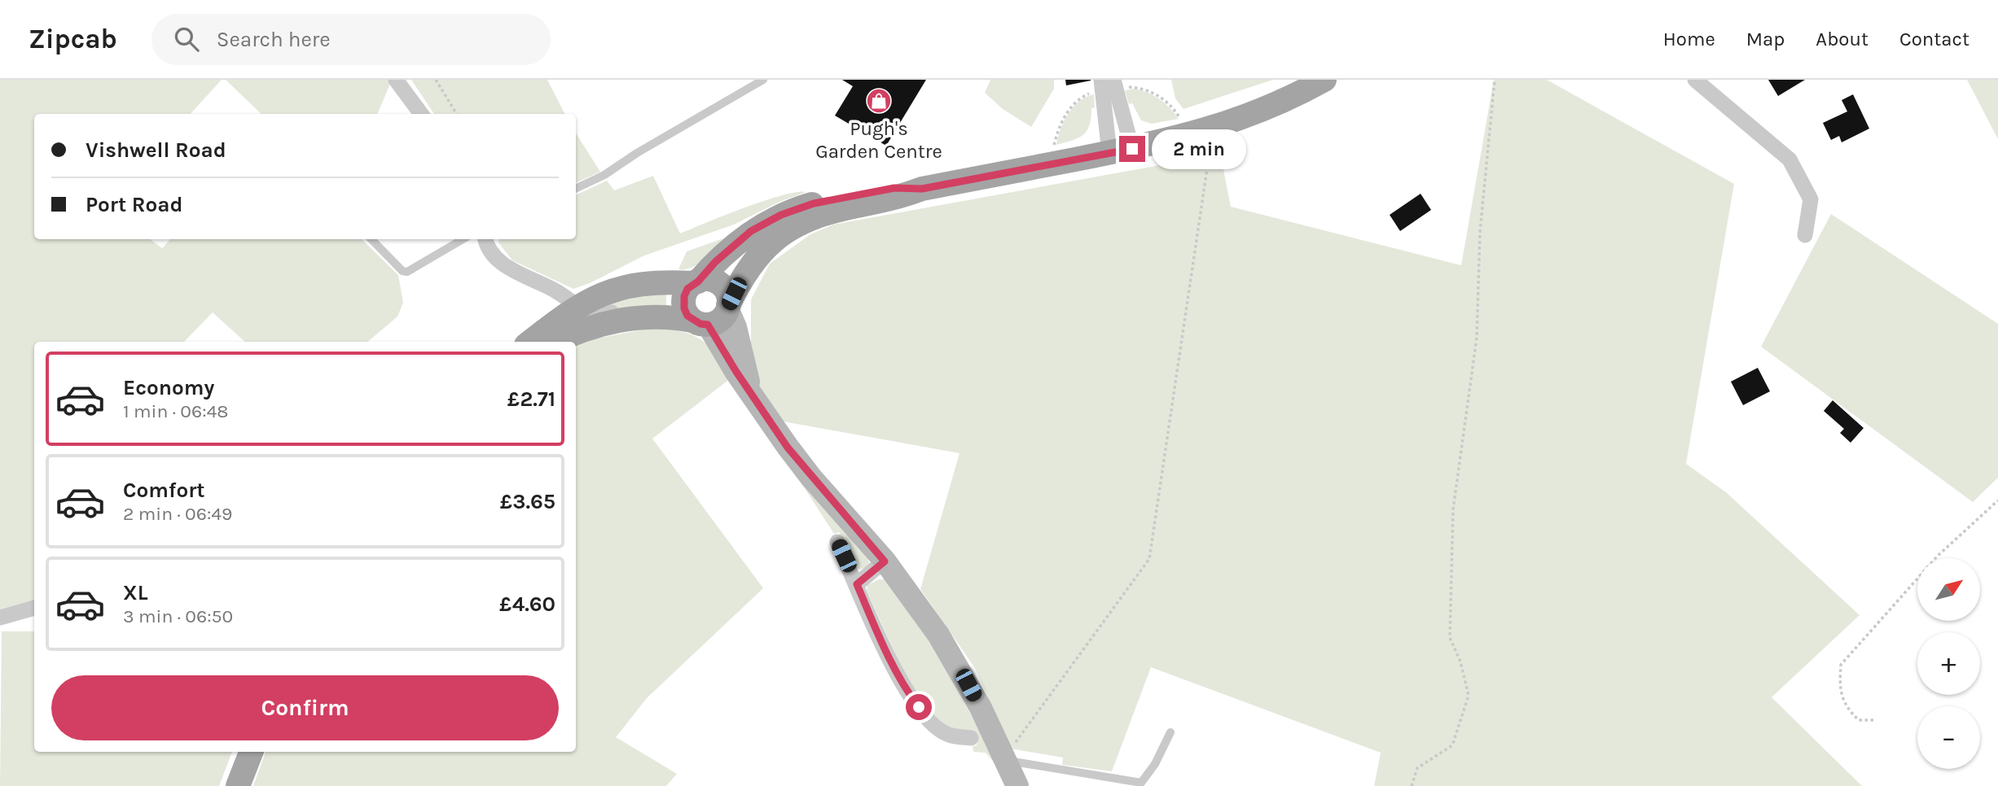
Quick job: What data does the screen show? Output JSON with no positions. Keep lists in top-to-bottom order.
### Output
{
  "places": {
    "shop": ["Pugh's Garden Centre"]
  },
  "north": "top right",
  "page": {
    "header": "Zipcab",
    "search": "Search here",
    "nav": [
      "Home",
      "Map",
      "About",
      "Contact"
    ],
    "banner": ["Vishwell Road", "Port Road"],
    "bubble": "2 min",
    "list": [
      {
        "name": "Economy",
        "note": "1 min · 06:48",
        "value": "£2.71"
      },
      {
        "name": "Comfort",
        "note": "2 min · 06:49",
        "value": "£3.65"
      },
      {
        "name": "XL",
        "note": "3 min · 06:50",
        "value": "£4.60"
      }
    ],
    "map_buttons": ["+", "−"],
    "buttons": "Confirm"
  }
}
